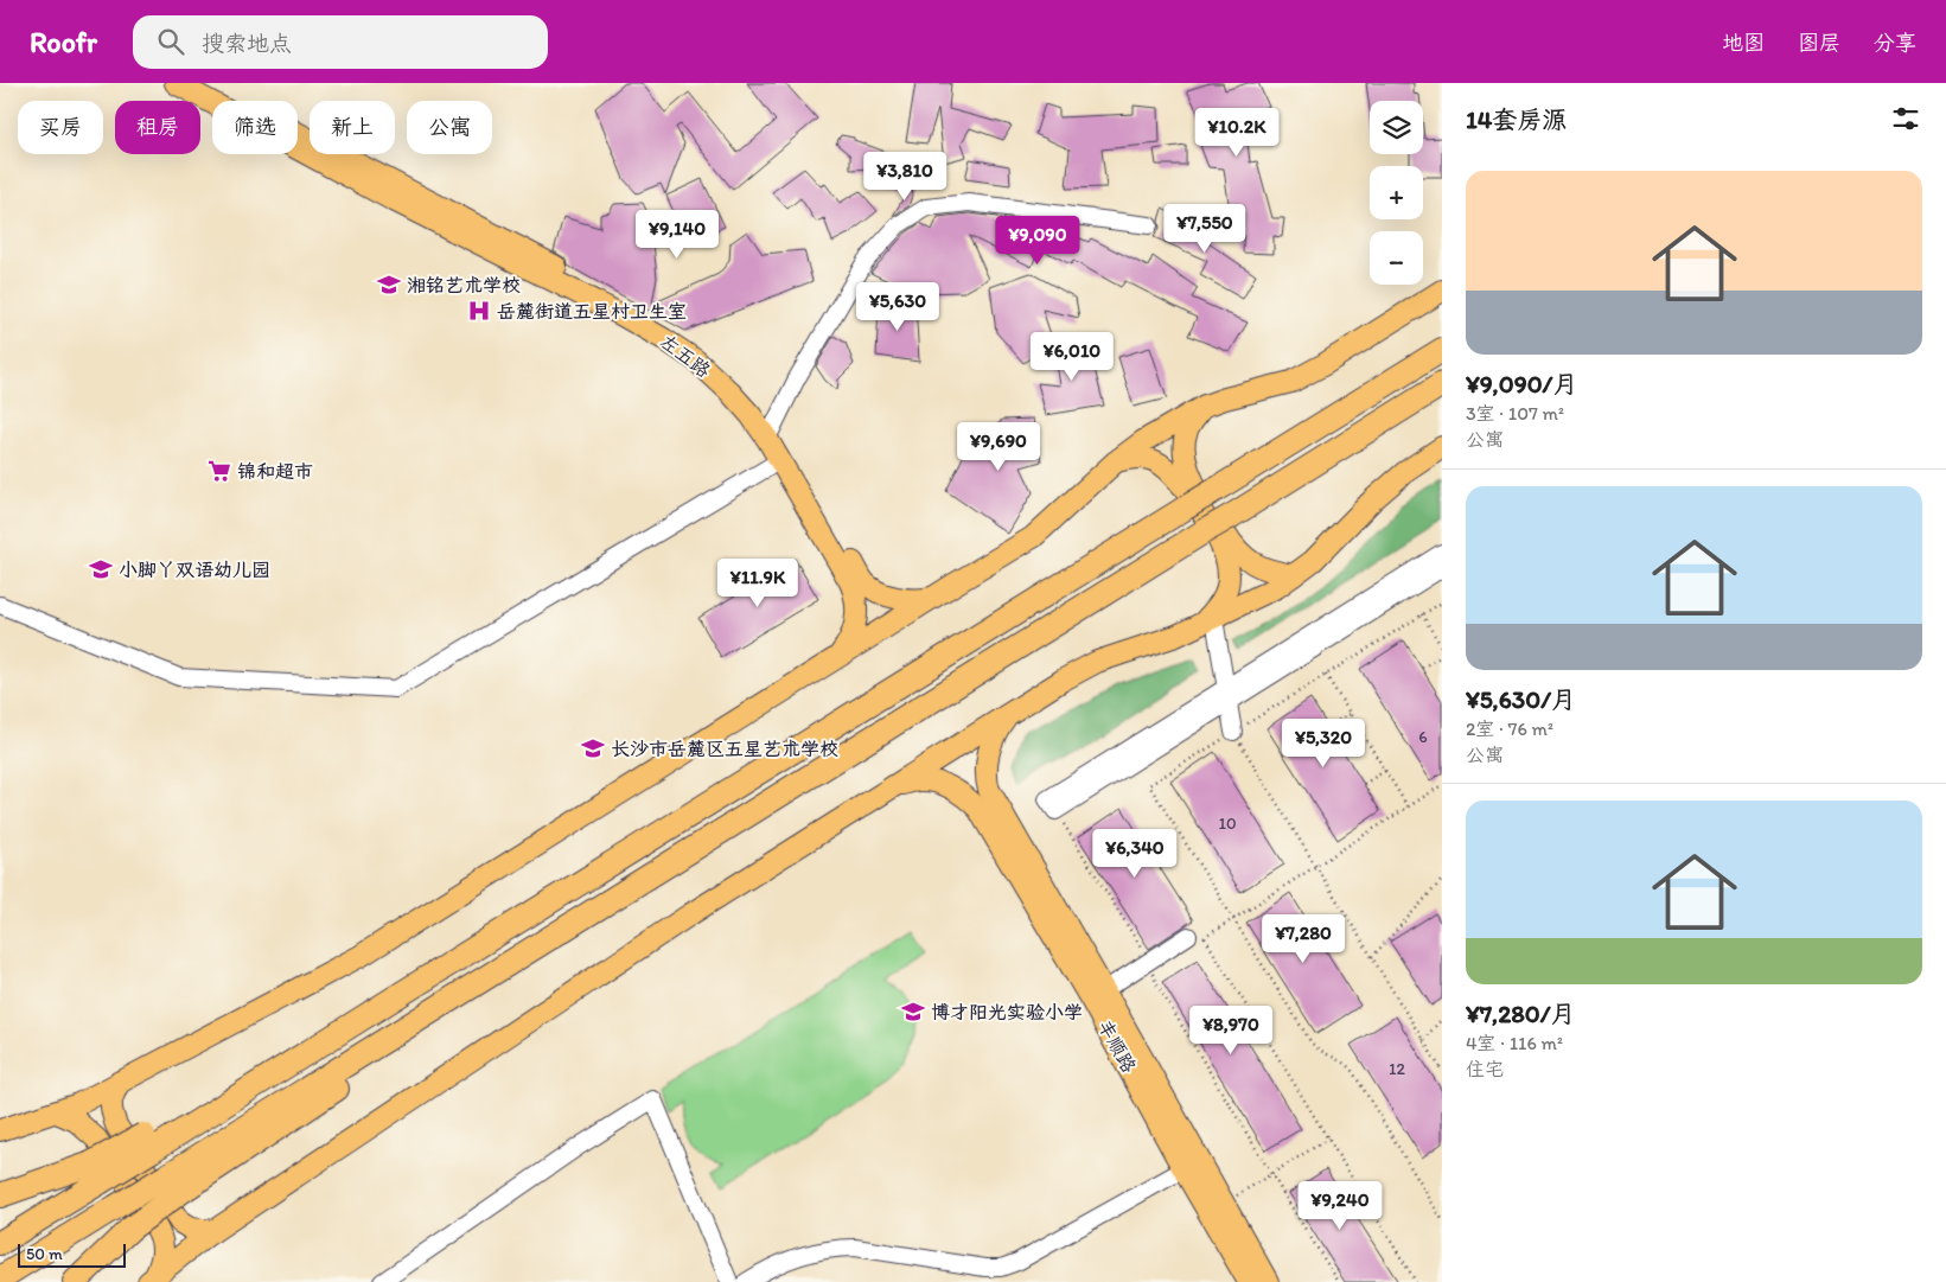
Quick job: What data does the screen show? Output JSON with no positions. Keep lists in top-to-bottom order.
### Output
{
  "streets": {
    "main road": ["左五路", "丰顺路"]
  },
  "places": {
    "school or university": [
      "湘铭艺术学校",
      "小脚丫双语幼儿园",
      "长沙市岳麓区五星艺术学校",
      "博才阳光实验小学"
    ],
    "hospital": ["岳麓街道五星村卫生室"],
    "supermarket": ["锦和超市"]
  },
  "house_numbers": ["6", "10", "12"],
  "scale_bar": "50 m",
  "page": {
    "header": "Roofr",
    "search": "搜索地点",
    "nav": ["地图", "图层", "分享"],
    "heading": "14套房源",
    "map_buttons": ["+", "−"],
    "chip": [
      "买房",
      "租房",
      "筛选",
      "新上",
      "公寓"
    ],
    "price": [
      "¥10.2K",
      "¥3,810",
      "¥7,550",
      "¥9,140",
      "¥9,090",
      "¥5,630",
      "¥6,010",
      "¥9,690",
      "¥11.9K",
      "¥5,320",
      "¥6,340",
      "¥7,280",
      "¥8,970",
      "¥9,240"
    ],
    "list": [
      {
        "name": "¥9,090/月",
        "note": "3室 · 107 m² · 公寓"
      },
      {
        "name": "¥5,630/月",
        "note": "2室 · 76 m² · 公寓"
      },
      {
        "name": "¥7,280/月",
        "note": "4室 · 116 m² · 住宅"
      }
    ],
    "scale": "50 m"
  }
}
